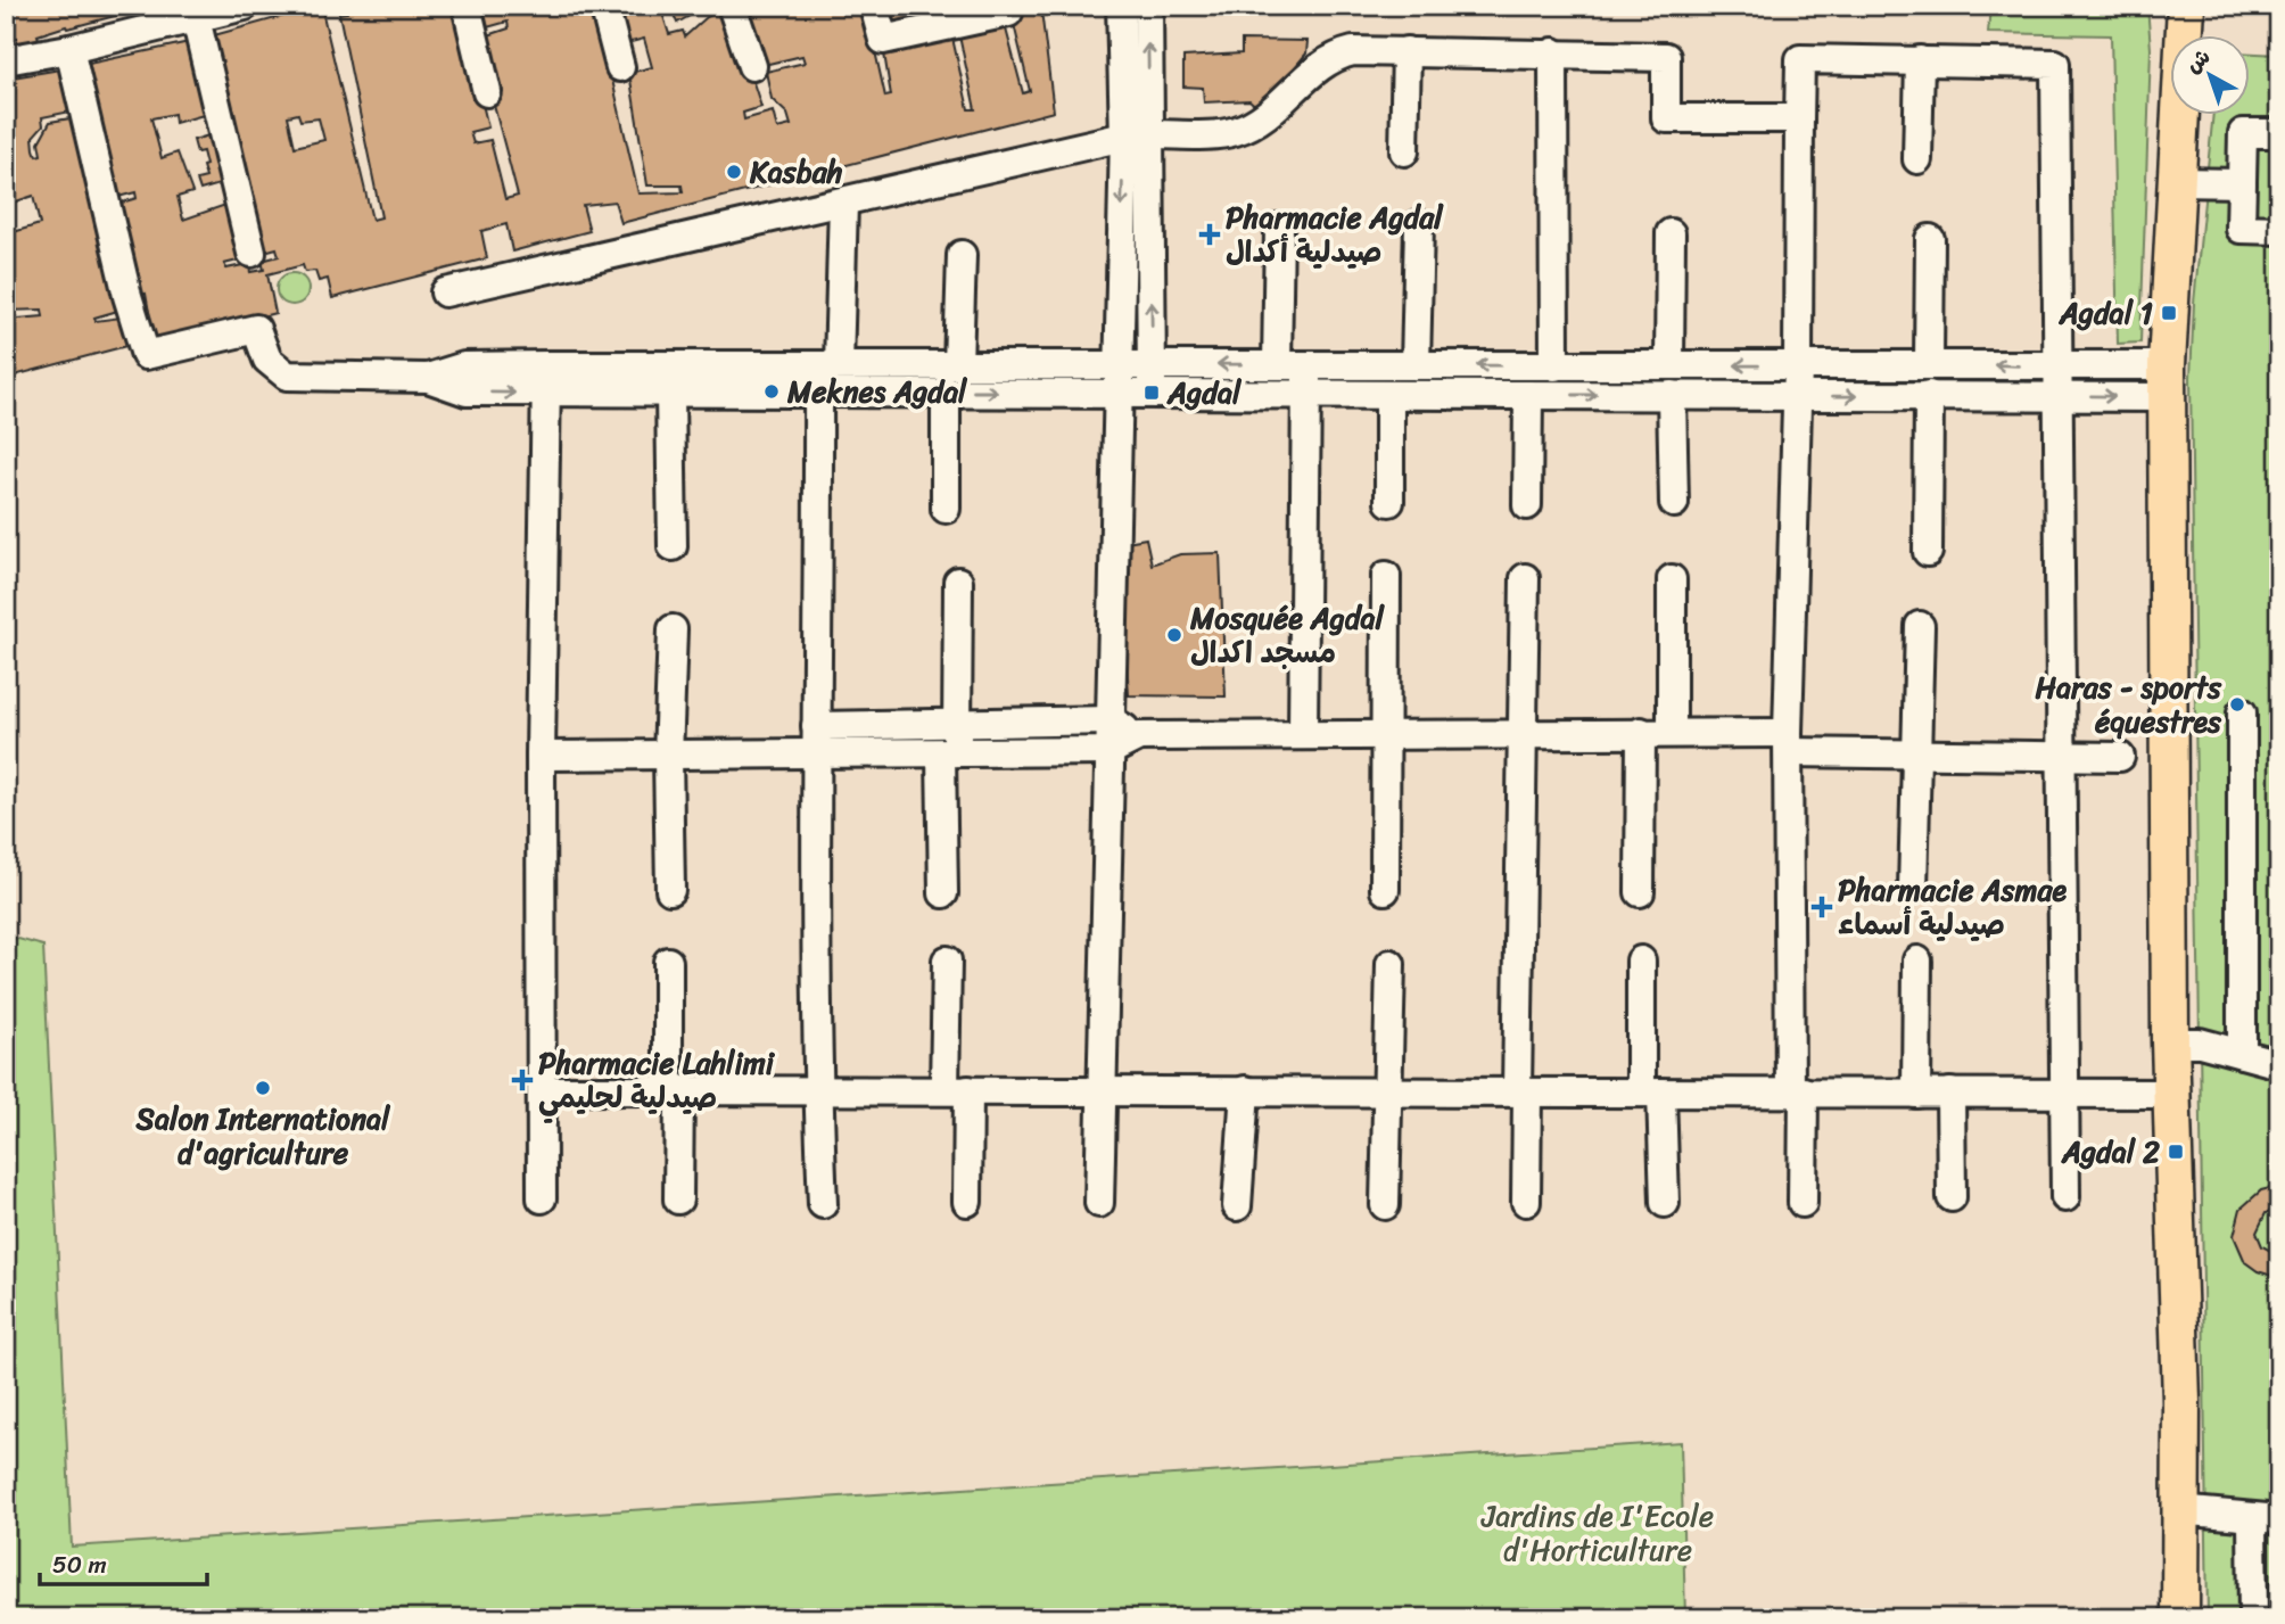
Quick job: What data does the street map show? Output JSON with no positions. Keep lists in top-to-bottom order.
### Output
{
  "parks": ["Jardins de I'Ecole d'Horticulture"],
  "places": {
    "other": [
      "Kasbah",
      "Meknes Agdal",
      "Mosquée Agdal مسجد اكدال",
      "Haras - sports équestres",
      "Salon International d'agriculture"
    ],
    "health": ["Pharmacie Agdal صيدلية أكدال", "Pharmacie Asmae صيدلية أسماء", "Pharmacie Lahlimi صيدلية لحليمي"],
    "transit": ["Agdal 1", "Agdal", "Agdal 2"]
  },
  "scale_bar": "50 m",
  "north": "top left"
}
